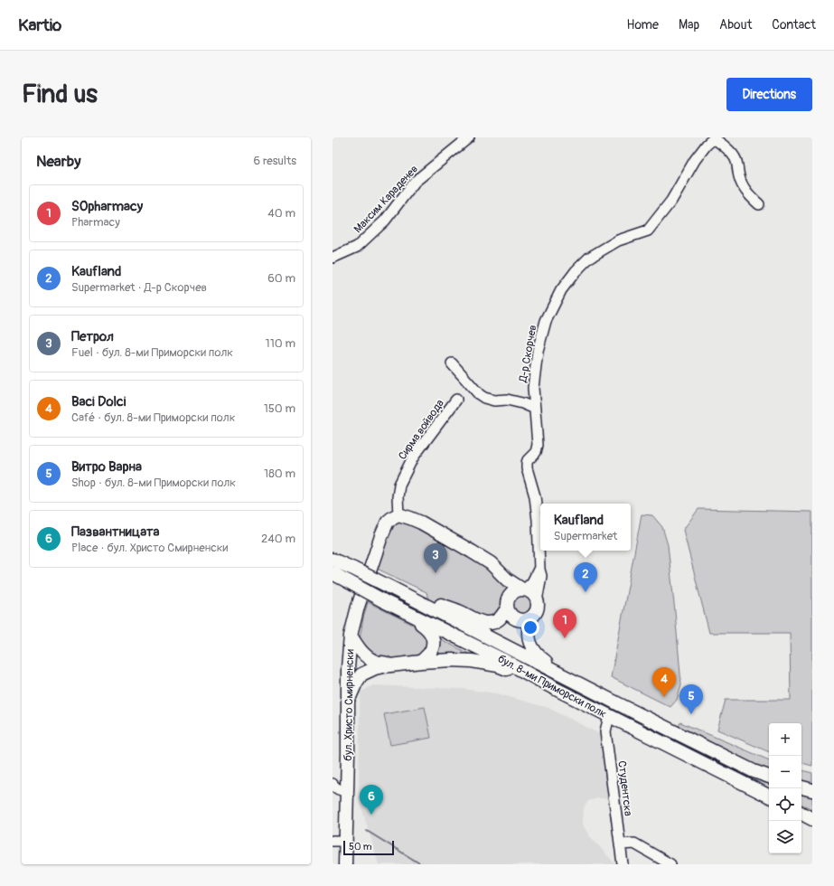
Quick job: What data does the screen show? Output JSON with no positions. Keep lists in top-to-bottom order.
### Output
{
  "streets": {
    "main road": ["бул. 8-ми Приморски полк", "бул. Христо Смирненски"],
    "street": [
      "Максим Караденев",
      "Д-р Скорчев",
      "Сирма войвода",
      "Студентска"
    ]
  },
  "crossings": [
    ["Сирма войвода", "бул. Христо Смирненски"],
    ["бул. 8-ми Приморски полк", "Студентска"]
  ],
  "scale_bar": "50 m",
  "page": {
    "header": "Kartio",
    "nav": [
      "Home",
      "Map",
      "About",
      "Contact"
    ],
    "buttons": "Directions",
    "title": "Find us",
    "heading": ["Nearby", "6 results"],
    "list": [
      {
        "mark": "1",
        "name": "SOpharmacy",
        "note": "Pharmacy",
        "value": "40 m"
      },
      {
        "mark": "2",
        "name": "Kaufland",
        "note": "Supermarket · Д-р Скорчев",
        "value": "60 m"
      },
      {
        "mark": "3",
        "name": "Петрол",
        "note": "Fuel · бул. 8-ми Приморски полк",
        "value": "110 m"
      },
      {
        "mark": "4",
        "name": "Baci Dolci",
        "note": "Café · бул. 8-ми Приморски полк",
        "value": "150 m"
      },
      {
        "mark": "5",
        "name": "Витро Варна",
        "note": "Shop · бул. 8-ми Приморски полк",
        "value": "180 m"
      },
      {
        "mark": "6",
        "name": "Пазвантницата",
        "note": "Place · бул. Христо Смирненски",
        "value": "240 m"
      }
    ],
    "popup": ["Kaufland", "Supermarket"],
    "pins": [
      "3",
      "2",
      "1",
      "4",
      "5",
      "6"
    ],
    "map_buttons": ["+", "−"],
    "scale": "50 m"
  }
}
